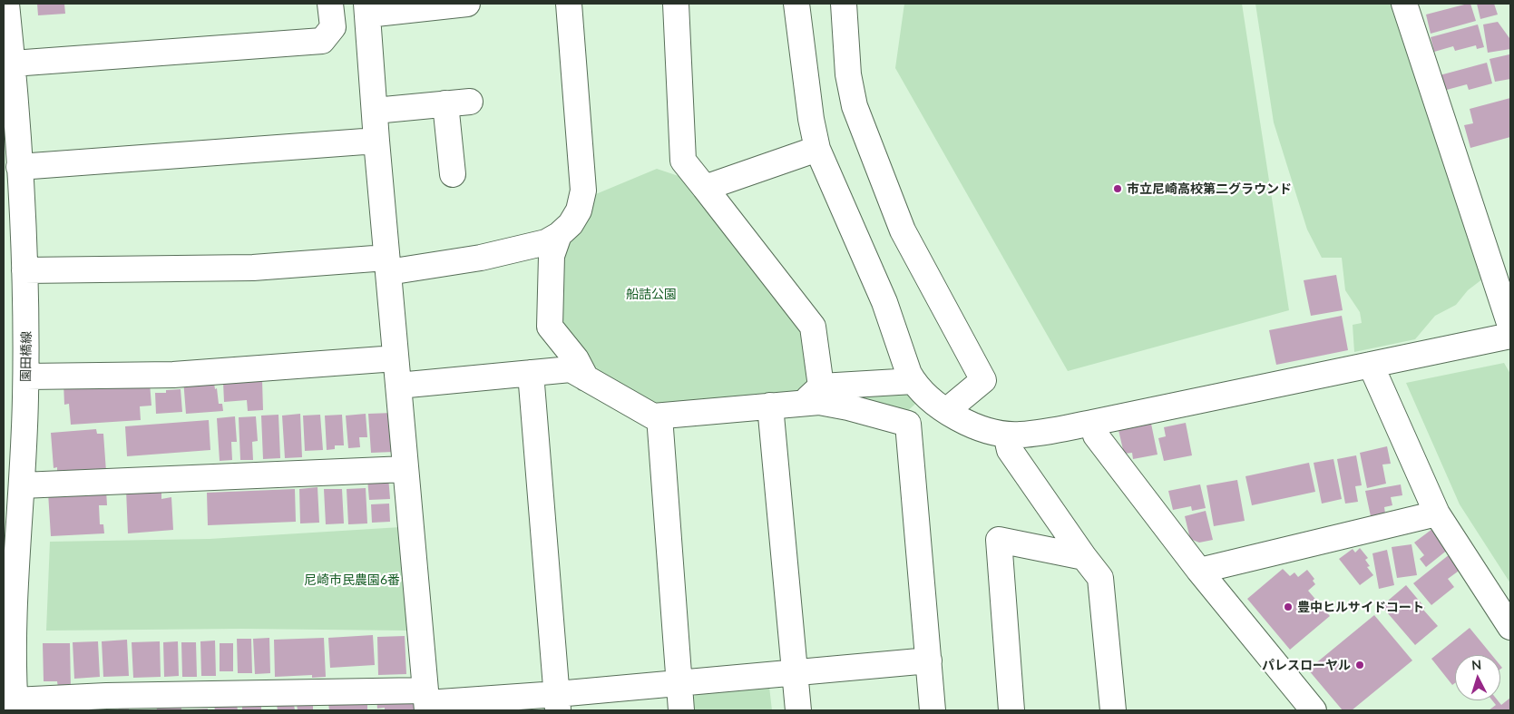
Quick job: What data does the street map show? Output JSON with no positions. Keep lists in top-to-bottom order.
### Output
{
  "streets": {
    "street": ["園田橋線"]
  },
  "parks": ["船詰公園", "尼崎市民農園6番"],
  "places": ["市立尼崎高校第二グラウンド", "豊中ヒルサイドコート", "パレスローヤル"],
  "north": "top"
}
